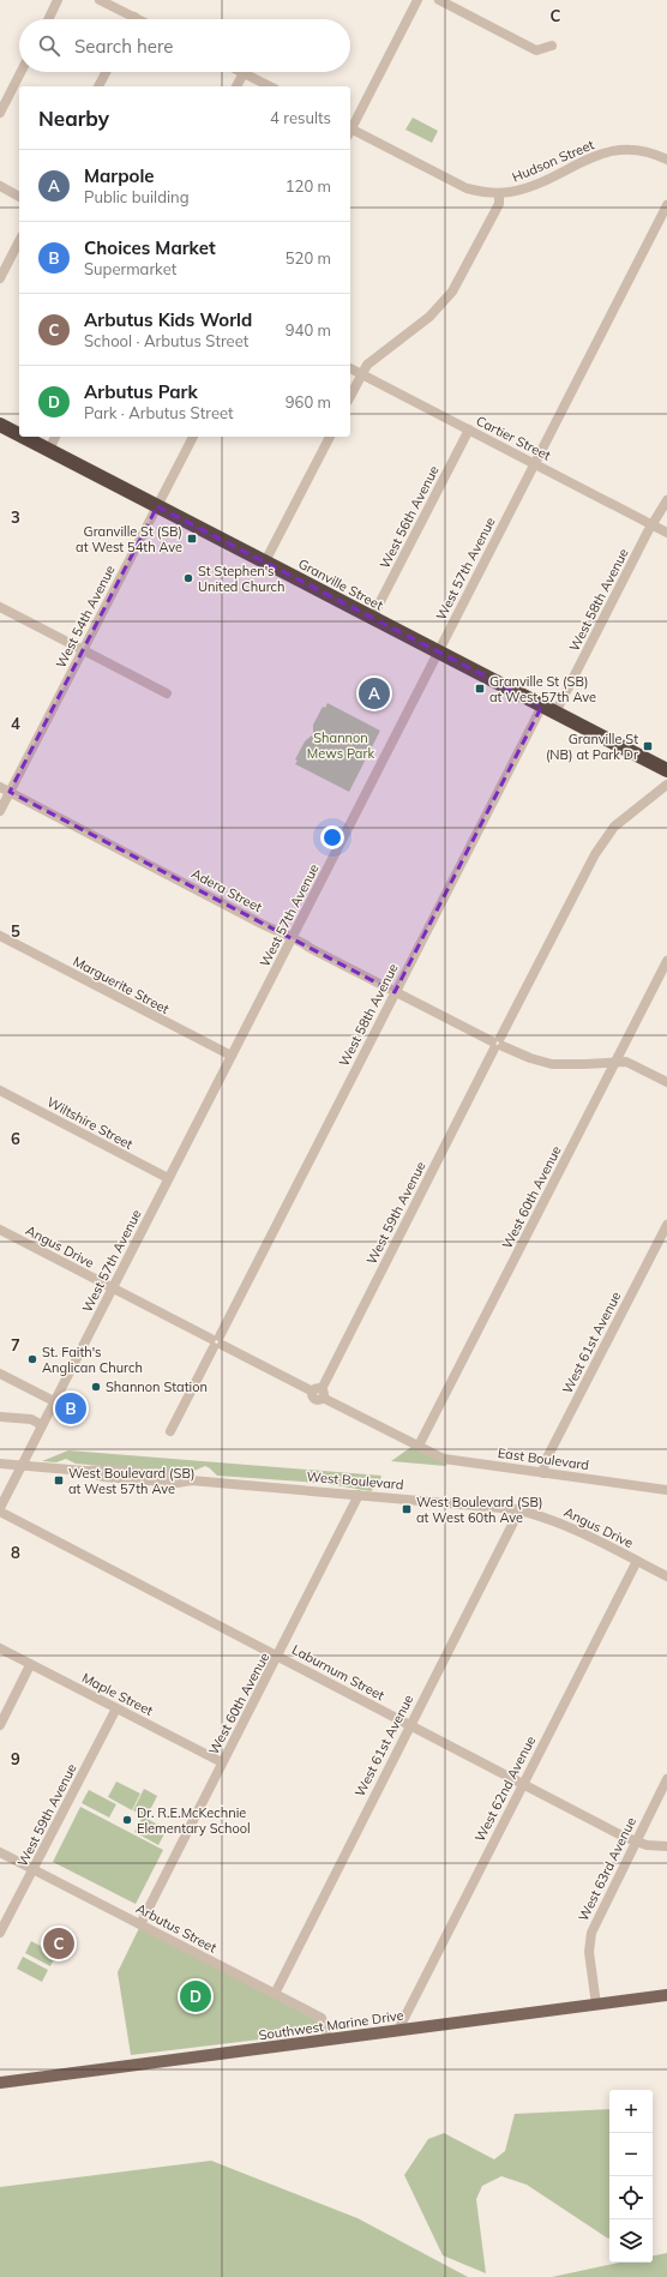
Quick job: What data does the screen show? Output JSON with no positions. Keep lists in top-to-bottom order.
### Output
{
  "streets": {
    "highway": ["Granville Street"],
    "main road": ["Southwest Marine Drive"],
    "street": [
      "Hudson Street",
      "Cartier Street",
      "West 56th Avenue",
      "West 57th Avenue",
      "West 58th Avenue",
      "West 54th Avenue",
      "Adera Street",
      "Marguerite Street",
      "Wiltshire Street",
      "West 60th Avenue",
      "West 59th Avenue",
      "Angus Drive",
      "West 61st Avenue",
      "East Boulevard",
      "West Boulevard",
      "Laburnum Street",
      "Maple Street",
      "West 62nd Avenue",
      "West 63rd Avenue",
      "Arbutus Street"
    ]
  },
  "crossings": [
    ["Cartier Street", "West 56th Avenue"],
    ["Cartier Street", "West 57th Avenue"],
    ["Cartier Street", "West 58th Avenue"],
    ["West 56th Avenue", "Granville Street"],
    ["West 57th Avenue", "Granville Street"],
    ["West 57th Avenue", "Adera Street"],
    ["West 57th Avenue", "Marguerite Street"],
    ["West 57th Avenue", "Wiltshire Street"],
    ["West 57th Avenue", "Angus Drive"],
    ["West 57th Avenue", "West Boulevard"],
    ["West 57th Avenue", "Laburnum Street"],
    ["Granville Street", "West 58th Avenue"],
    ["Granville Street", "West 54th Avenue"],
    ["West 58th Avenue", "Adera Street"],
    ["West 58th Avenue", "Angus Drive"],
    ["West 54th Avenue", "Adera Street"],
    ["Adera Street", "West 60th Avenue"],
    ["Adera Street", "West 59th Avenue"],
    ["West 60th Avenue", "Angus Drive"],
    ["West 60th Avenue", "East Boulevard"],
    ["West 60th Avenue", "West Boulevard"],
    ["West 60th Avenue", "Laburnum Street"],
    ["West 60th Avenue", "Maple Street"],
    ["West 60th Avenue", "Arbutus Street"],
    ["West 59th Avenue", "Angus Drive"],
    ["West 59th Avenue", "Maple Street"],
    ["West 59th Avenue", "Arbutus Street"],
    ["Angus Drive", "West 61st Avenue"],
    ["Angus Drive", "East Boulevard"],
    ["Angus Drive", "West Boulevard"],
    ["Angus Drive", "West 62nd Avenue"],
    ["West 61st Avenue", "East Boulevard"],
    ["West 61st Avenue", "West Boulevard"],
    ["West 61st Avenue", "Laburnum Street"],
    ["West 61st Avenue", "Arbutus Street"],
    ["Laburnum Street", "West 62nd Avenue"],
    ["Laburnum Street", "West 63rd Avenue"],
    ["West 62nd Avenue", "Southwest Marine Drive"],
    ["West 63rd Avenue", "Southwest Marine Drive"],
    ["Arbutus Street", "Southwest Marine Drive"]
  ],
  "parks": ["Shannon Mews Park"],
  "places": {
    "transit": [
      "Granville St (SB) at West 54th Ave",
      "Granville St (SB) at West 57th Ave",
      "Granville St (NB) at Park Dr",
      "West Boulevard (SB) at West 57th Ave",
      "West Boulevard (SB) at West 60th Ave"
    ],
    "other": [
      "St Stephen's United Church",
      "St. Faith's Anglican Church",
      "Shannon Station",
      "Dr. R.E.McKechnie Elementary School"
    ]
  },
  "page": {
    "search": "Search here",
    "heading": ["Nearby", "4 results"],
    "list": [
      {
        "mark": "A",
        "name": "Marpole",
        "note": "Public building",
        "value": "120 m"
      },
      {
        "mark": "B",
        "name": "Choices Market",
        "note": "Supermarket",
        "value": "520 m"
      },
      {
        "mark": "C",
        "name": "Arbutus Kids World",
        "note": "School · Arbutus Street",
        "value": "940 m"
      },
      {
        "mark": "D",
        "name": "Arbutus Park",
        "note": "Park · Arbutus Street",
        "value": "960 m"
      }
    ],
    "pins": [
      "A",
      "B",
      "C",
      "D"
    ],
    "map_buttons": ["+", "−"]
  },
  "grid": {
    "columns": ["C"],
    "rows": [
      "3",
      "4",
      "5",
      "6",
      "7",
      "8",
      "9"
    ]
  }
}
